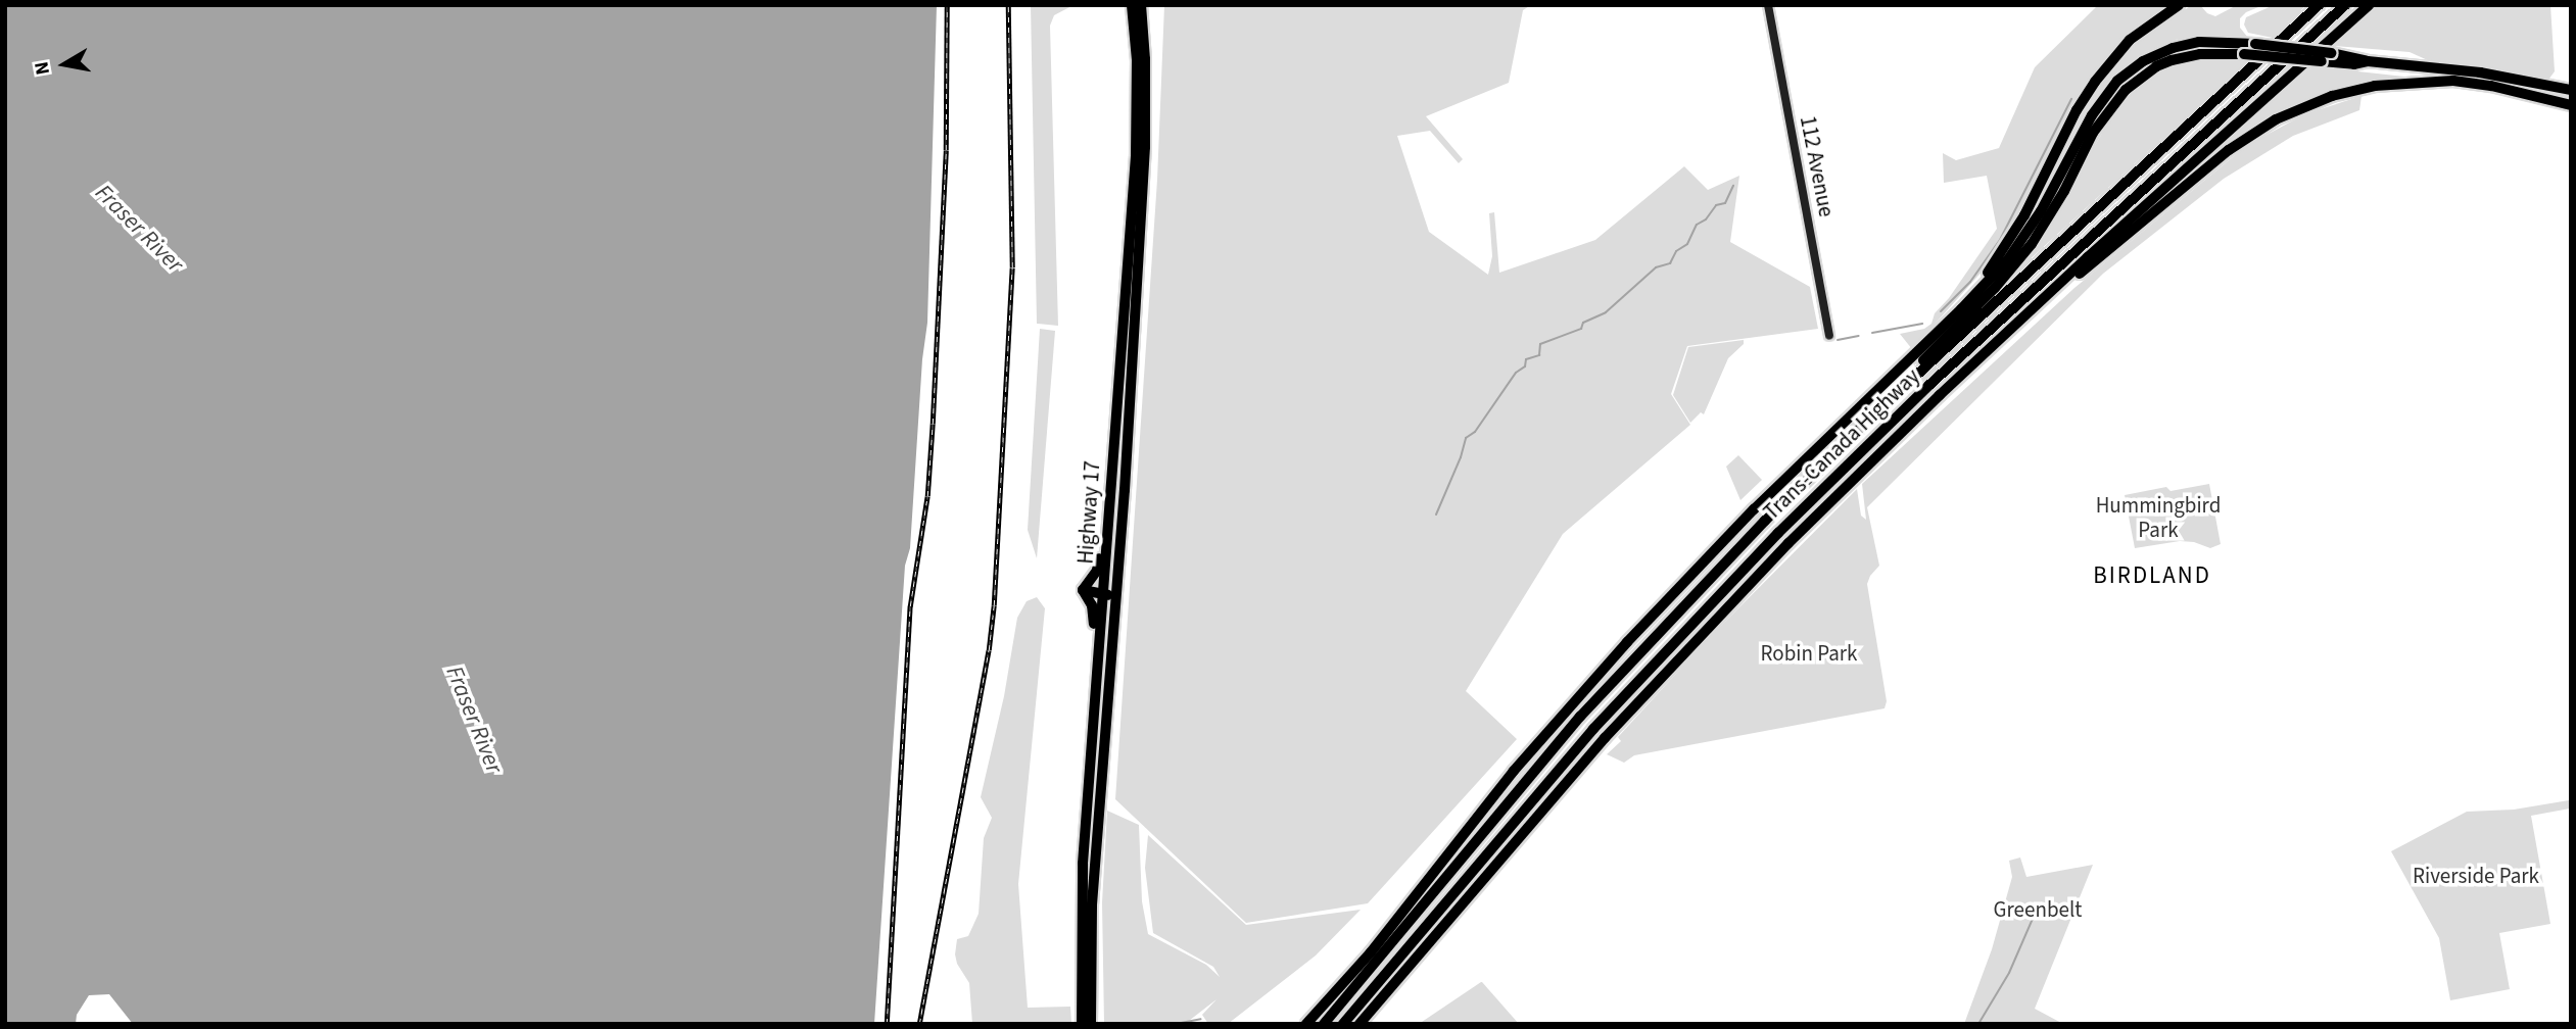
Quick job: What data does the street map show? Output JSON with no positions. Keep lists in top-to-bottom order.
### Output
{
  "streets": {
    "highway": ["Trans-Canada Highway", "Highway 17"],
    "street": ["112 Avenue"]
  },
  "districts": ["BIRDLAND"],
  "water": ["Fraser River"],
  "parks": [
    "Hummingbird Park",
    "Robin Park",
    "Riverside Park",
    "Greenbelt"
  ],
  "north": "left"
}
